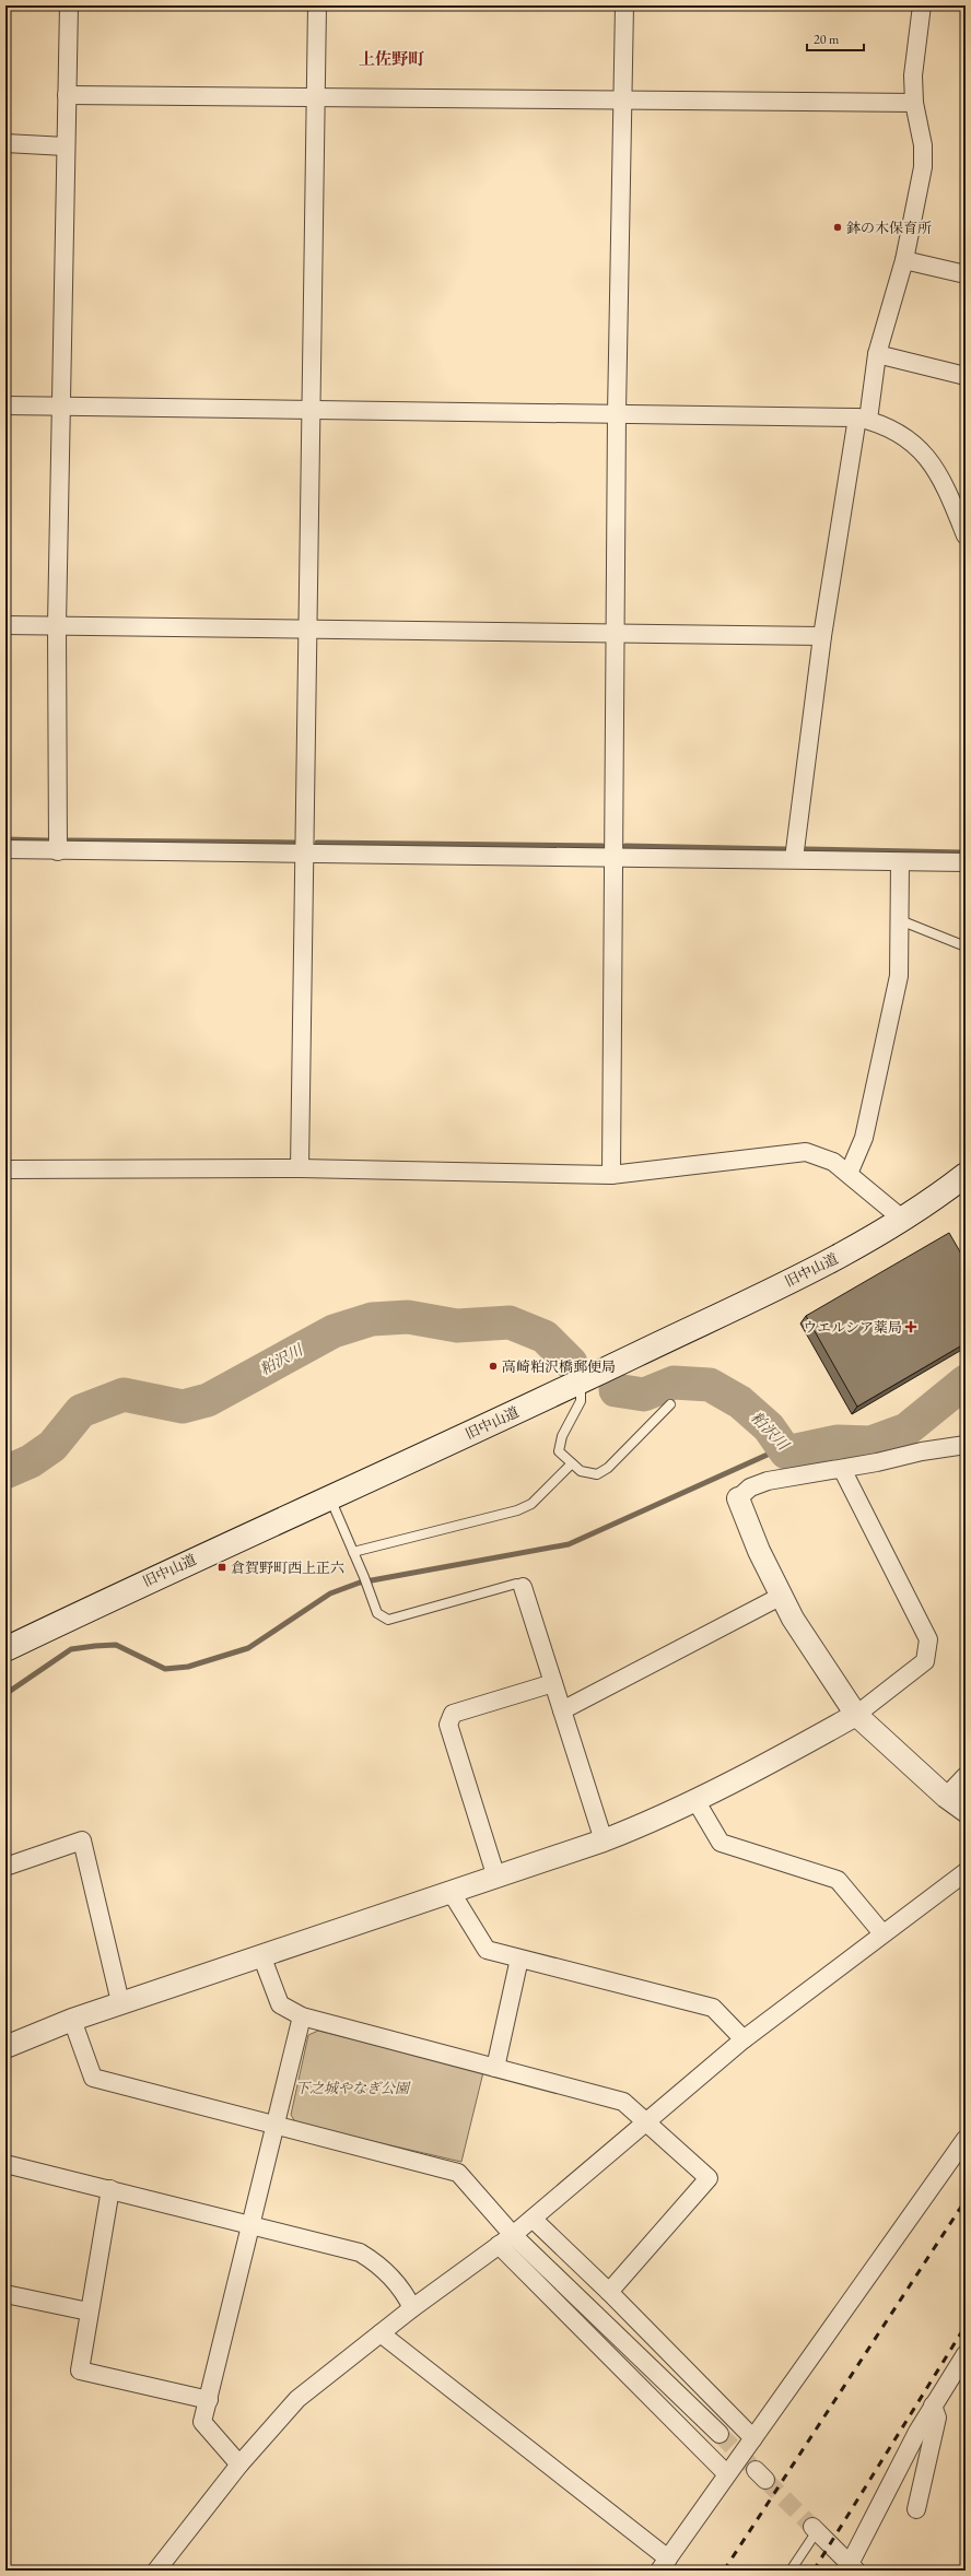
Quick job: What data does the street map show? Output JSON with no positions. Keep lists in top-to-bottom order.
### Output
{
  "streets": {
    "main road": ["旧中山道"]
  },
  "districts": ["上佐野町"],
  "water": ["粕沢川"],
  "parks": ["下之城やなぎ公園"],
  "places": {
    "other": ["鉢の木保育所", "高崎粕沢橋郵便局"],
    "health": ["ウエルシア薬局"],
    "transit": ["倉賀野町西上正六"]
  },
  "scale_bar": "20 m"
}
